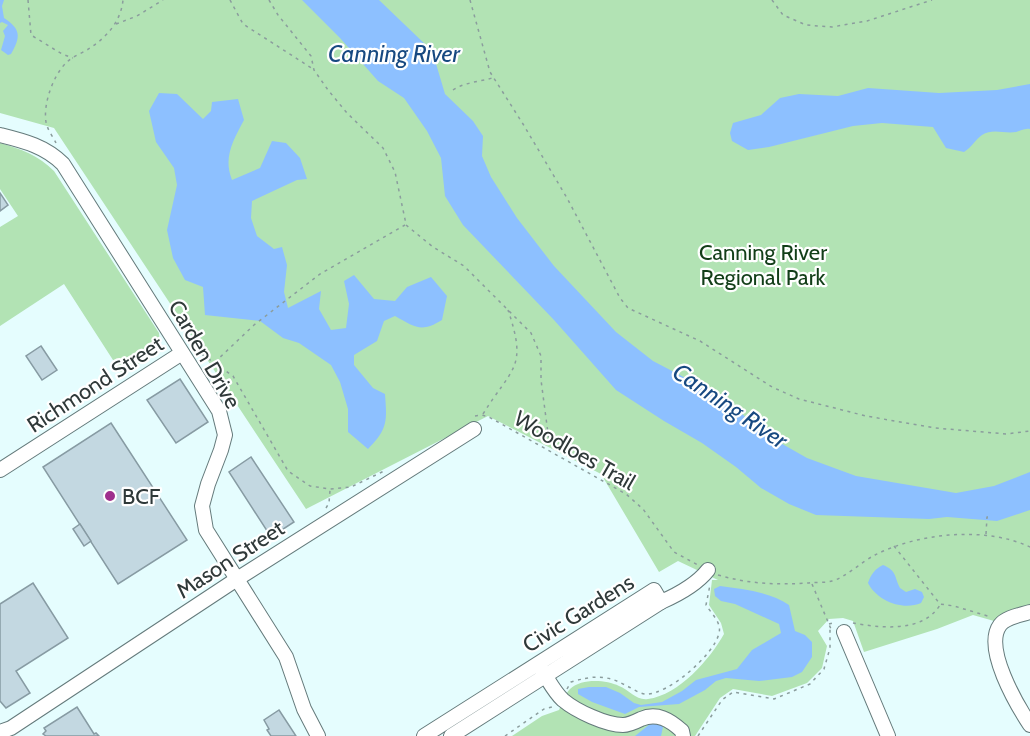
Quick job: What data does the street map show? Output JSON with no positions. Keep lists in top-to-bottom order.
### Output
{
  "streets": {
    "street": [
      "Carden Drive",
      "Richmond Street",
      "Mason Street",
      "Civic Gardens"
    ],
    "path": ["Woodloes Trail"]
  },
  "crossings": [
    ["Carden Drive", "Richmond Street"],
    ["Carden Drive", "Mason Street"],
    ["Woodloes Trail", "Mason Street"]
  ],
  "water": ["Canning River"],
  "parks": ["Canning River Regional Park"],
  "places": ["BCF"]
}
